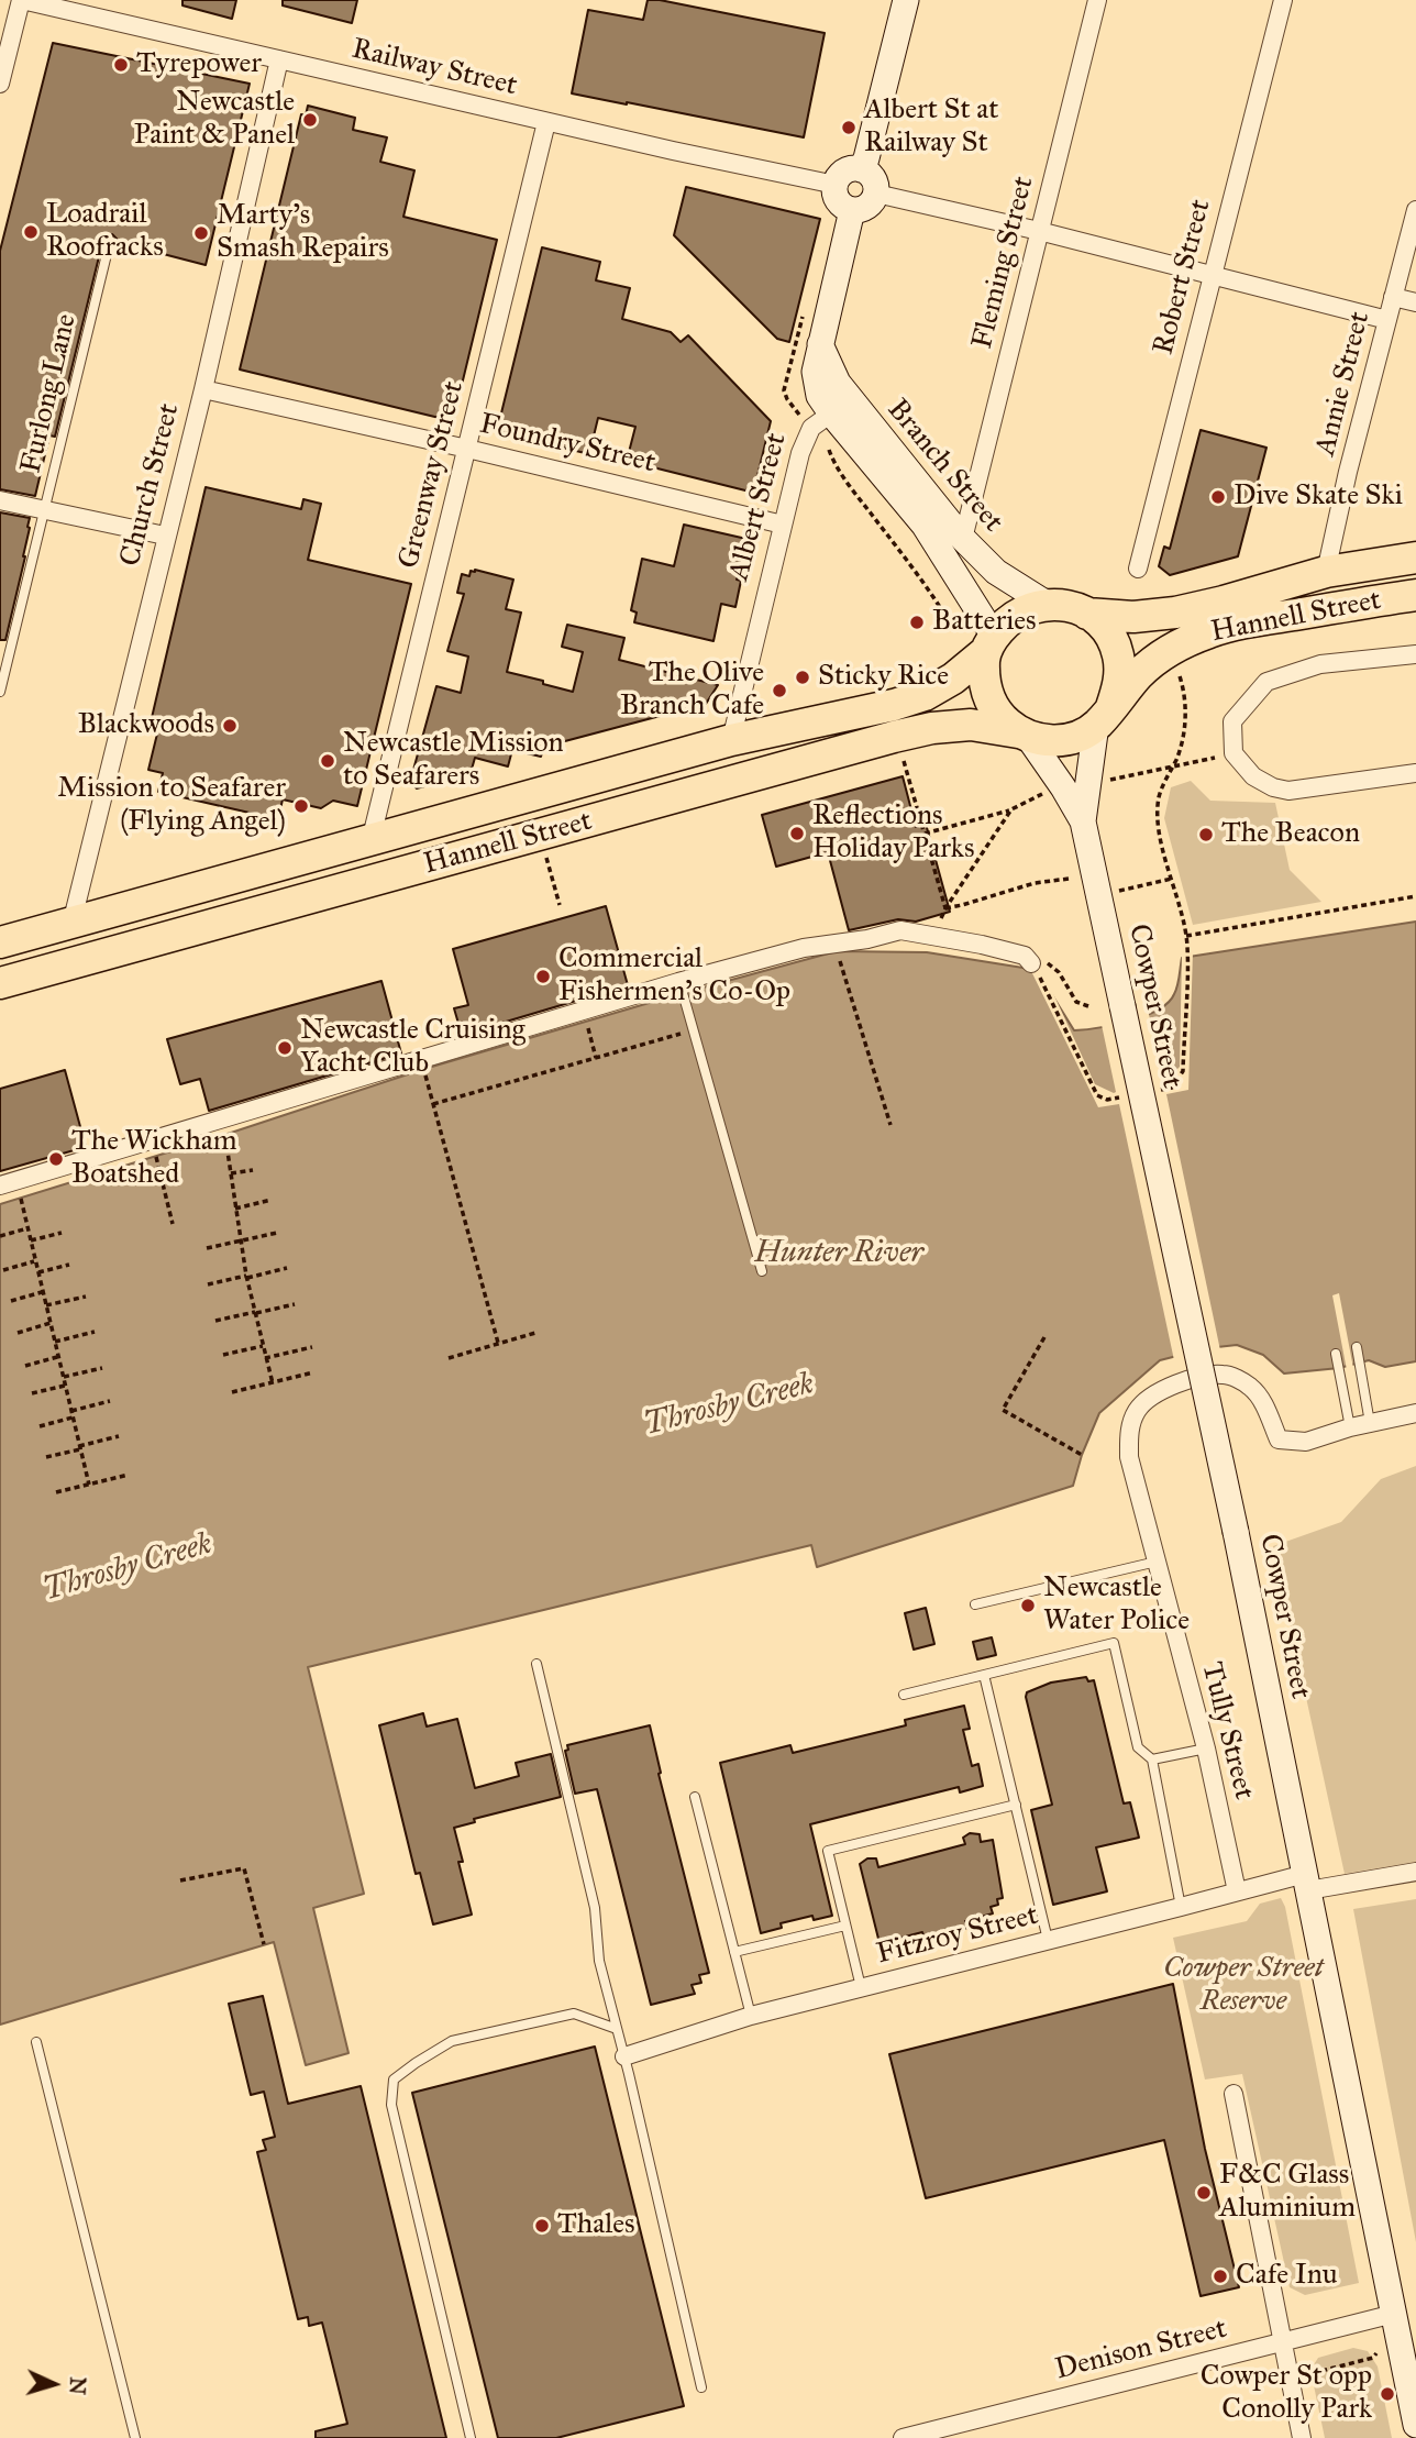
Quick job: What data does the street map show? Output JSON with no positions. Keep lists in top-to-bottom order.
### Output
{
  "streets": {
    "highway": ["Hannell Street"],
    "main road": ["Branch Street", "Cowper Street"],
    "street": [
      "Railway Street",
      "Fleming Street",
      "Robert Street",
      "Annie Street",
      "Foundry Street",
      "Greenway Street",
      "Church Street",
      "Albert Street",
      "Tully Street",
      "Fitzroy Street",
      "Denison Street"
    ],
    "lane": ["Furlong Lane"]
  },
  "crossings": [
    ["Railway Street", "Greenway Street"],
    ["Railway Street", "Church Street"],
    ["Fleming Street", "Branch Street"],
    ["Annie Street", "Hannell Street"],
    ["Foundry Street", "Greenway Street"],
    ["Foundry Street", "Church Street"],
    ["Foundry Street", "Albert Street"],
    ["Branch Street", "Albert Street"],
    ["Branch Street", "Hannell Street"],
    ["Branch Street", "Cowper Street"],
    ["Greenway Street", "Hannell Street"],
    ["Church Street", "Hannell Street"],
    ["Albert Street", "Hannell Street"],
    ["Hannell Street", "Cowper Street"],
    ["Cowper Street", "Fitzroy Street"],
    ["Cowper Street", "Denison Street"],
    ["Tully Street", "Fitzroy Street"]
  ],
  "water": ["Hunter River", "Throsby Creek"],
  "parks": ["Cowper Street Reserve"],
  "places": [
    "Tyrepower",
    "Newcastle Paint & Panel",
    "Albert St at Railway St",
    "Loadrail Roofracks",
    "Marty's Smash Repairs",
    "Dive Skate Ski",
    "Batteries",
    "Sticky Rice",
    "The Olive Branch Cafe",
    "Blackwoods",
    "Newcastle Mission to Seafarers",
    "Mission to Seafarer (Flying Angel)",
    "Reflections Holiday Parks",
    "The Beacon",
    "Commercial Fishermen’s Co-Op",
    "Newcastle Cruising Yacht Club",
    "The Wickham Boatshed",
    "Newcastle Water Police",
    "F&C Glass Aluminium",
    "Thales",
    "Cafe Inu",
    "Cowper St opp Conolly Park"
  ],
  "north": "right"
}
